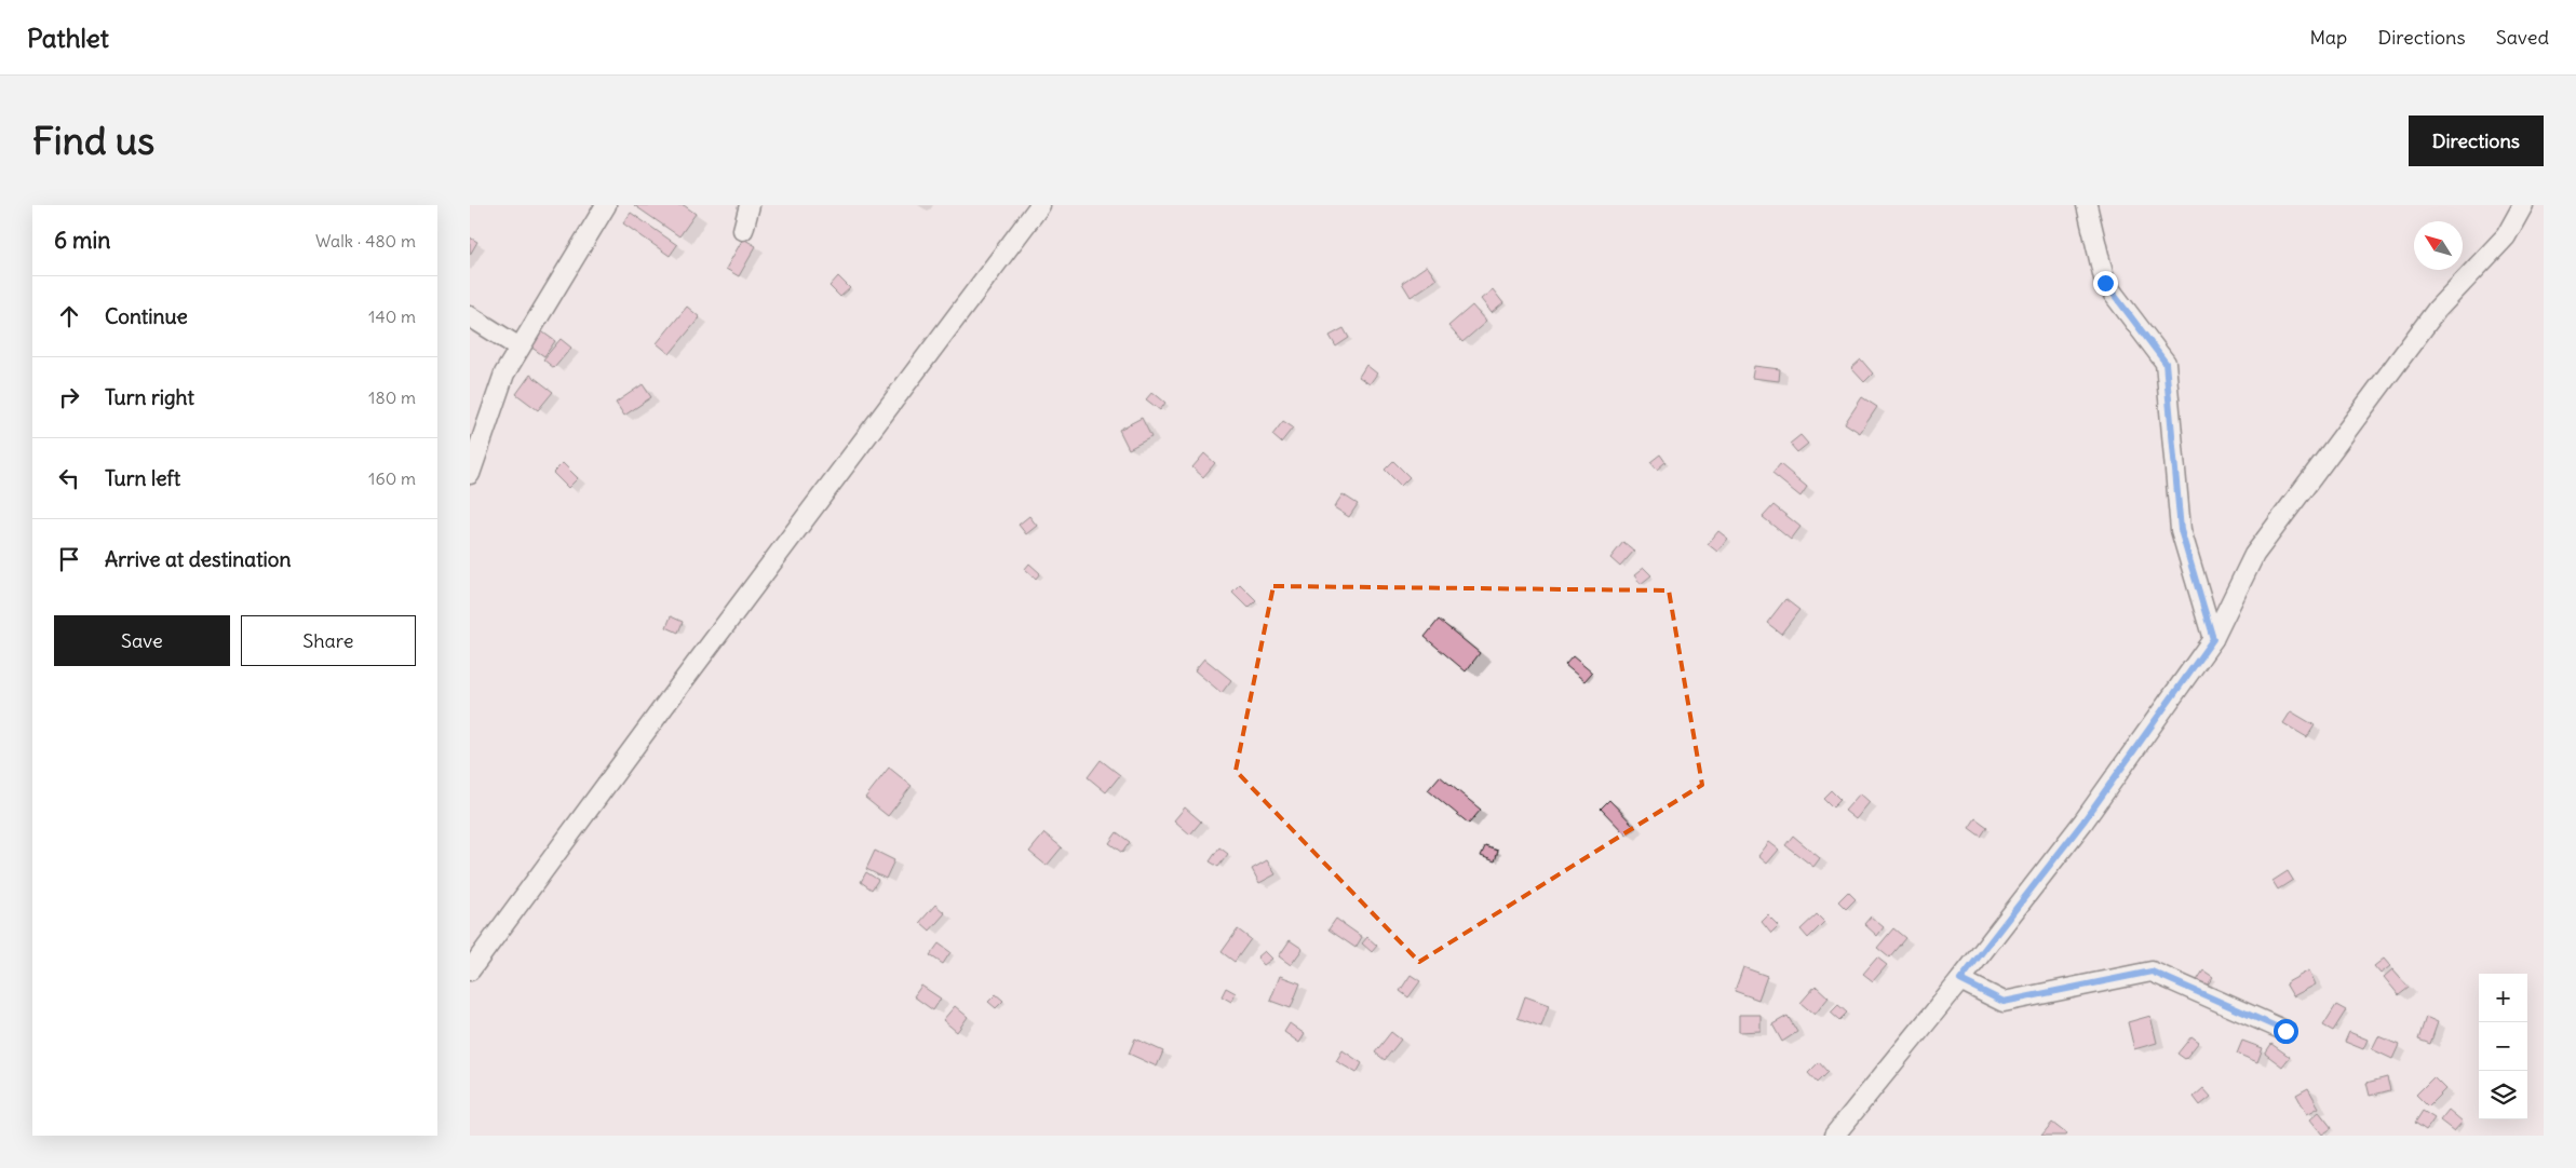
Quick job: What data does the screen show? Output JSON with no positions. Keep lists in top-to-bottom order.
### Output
{
  "north": "top left",
  "page": {
    "header": "Pathlet",
    "nav": ["Map", "Directions", "Saved"],
    "buttons": [
      "Directions",
      ["Save", "Share"]
    ],
    "title": "Find us",
    "heading": ["6 min", "Walk · 480 m"],
    "list": [
      ["Continue", "140 m"],
      ["Turn right", "180 m"],
      ["Turn left", "160 m"],
      "Arrive at destination"
    ],
    "map_buttons": ["+", "−"]
  }
}
